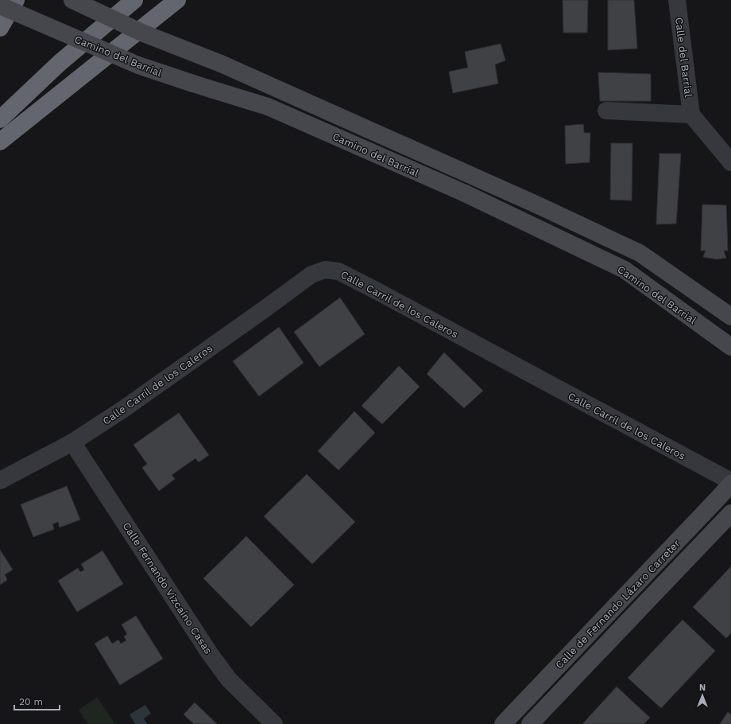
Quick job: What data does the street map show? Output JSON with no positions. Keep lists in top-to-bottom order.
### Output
{
  "streets": {
    "main road": ["Camino del Barrial", "Calle de Fernando Lázaro Carreter"],
    "street": ["Calle del Barrial", "Calle Carril de los Caleros", "Calle Fernando Vizcaíno Casas"]
  },
  "crossings": [
    ["Calle Carril de los Caleros", "Calle Fernando Vizcaíno Casas"]
  ],
  "scale_bar": "20 m",
  "north": "top"
}
